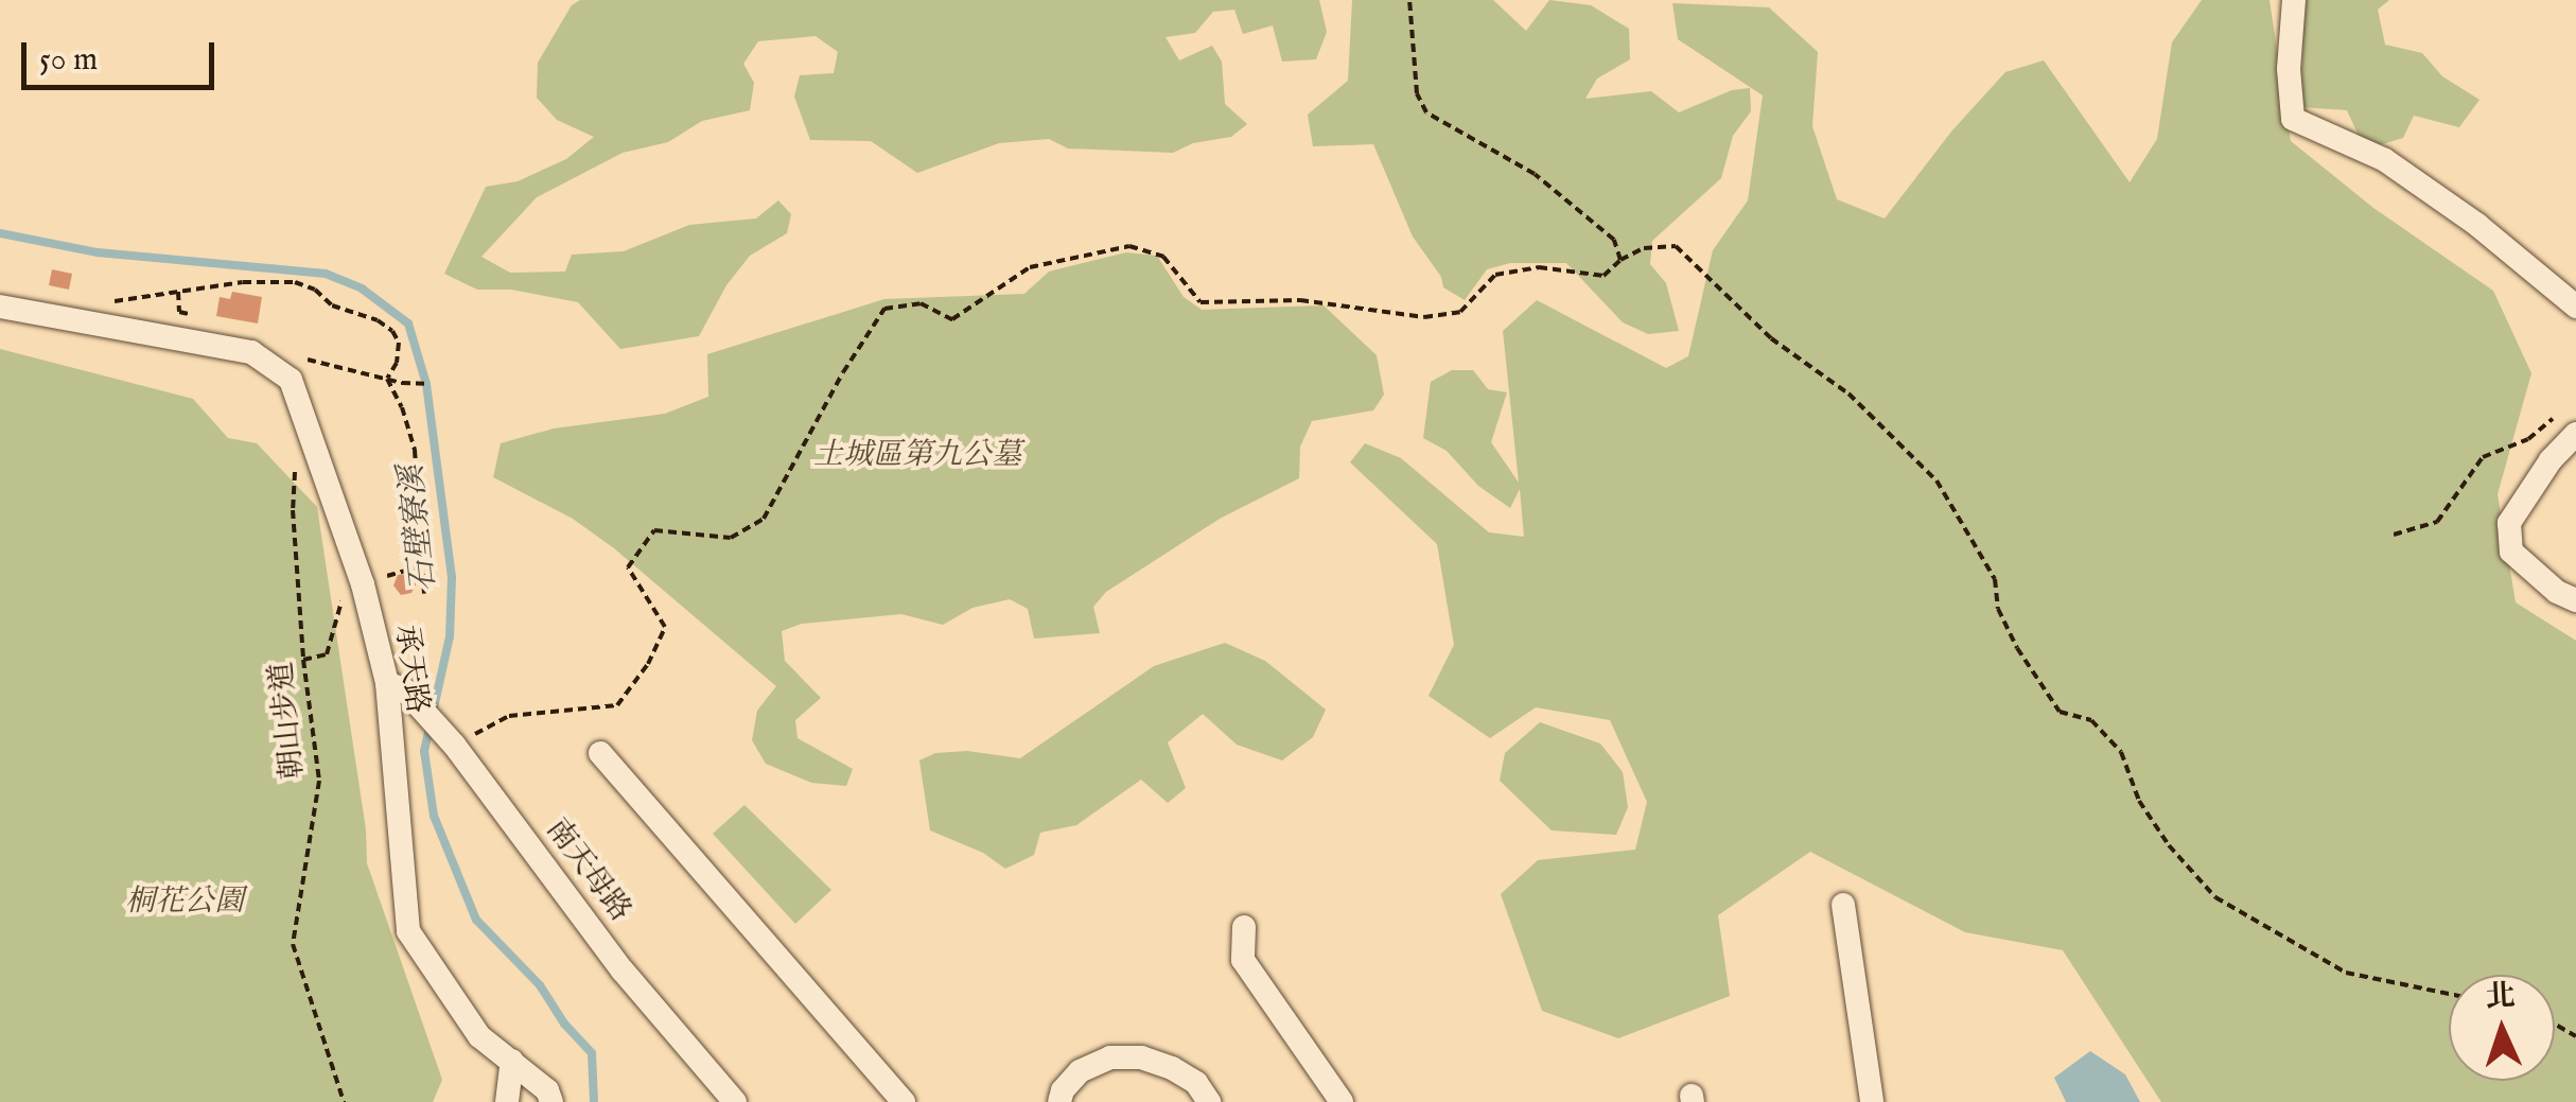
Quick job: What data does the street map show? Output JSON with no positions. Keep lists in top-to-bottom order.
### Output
{
  "streets": {
    "street": ["承天路", "南天母路"],
    "path": ["朝山步道"]
  },
  "crossings": [
    ["承天路", "南天母路"]
  ],
  "water": ["石壁寮溪"],
  "parks": ["土城區第九公墓", "桐花公園"],
  "scale_bar": "50 m",
  "north": "top"
}
